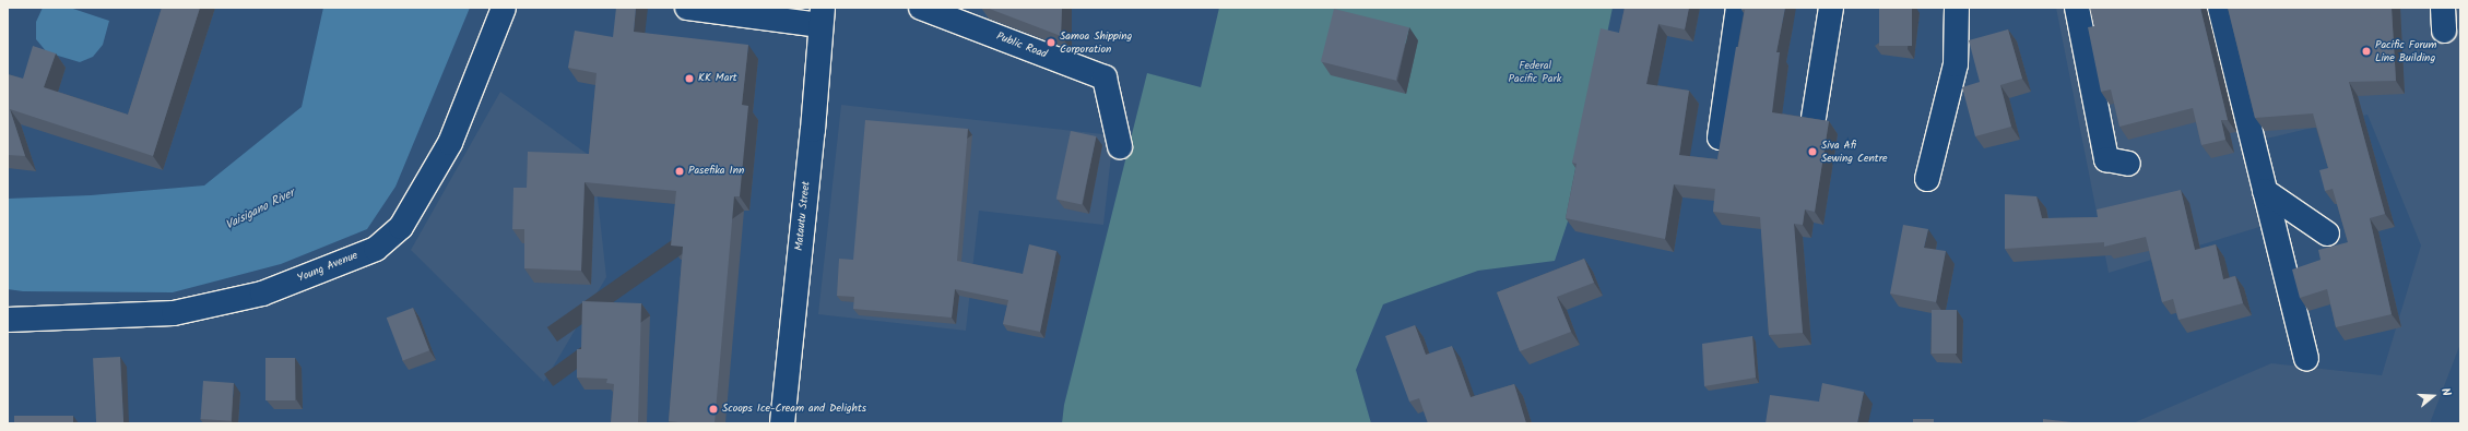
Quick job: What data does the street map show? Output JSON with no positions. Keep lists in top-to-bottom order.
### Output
{
  "streets": {
    "street": ["Public Road", "Matautu Street", "Young Avenue"]
  },
  "water": ["Vaisigano River"],
  "parks": ["Federal Pacific Park"],
  "places": [
    "Samoa Shipping Corporation",
    "Pacific Forum Line Building",
    "KK Mart",
    "Siva Afi Sewing Centre",
    "Pasefika Inn",
    "Scoops Ice-Cream and Delights"
  ],
  "north": "right"
}
